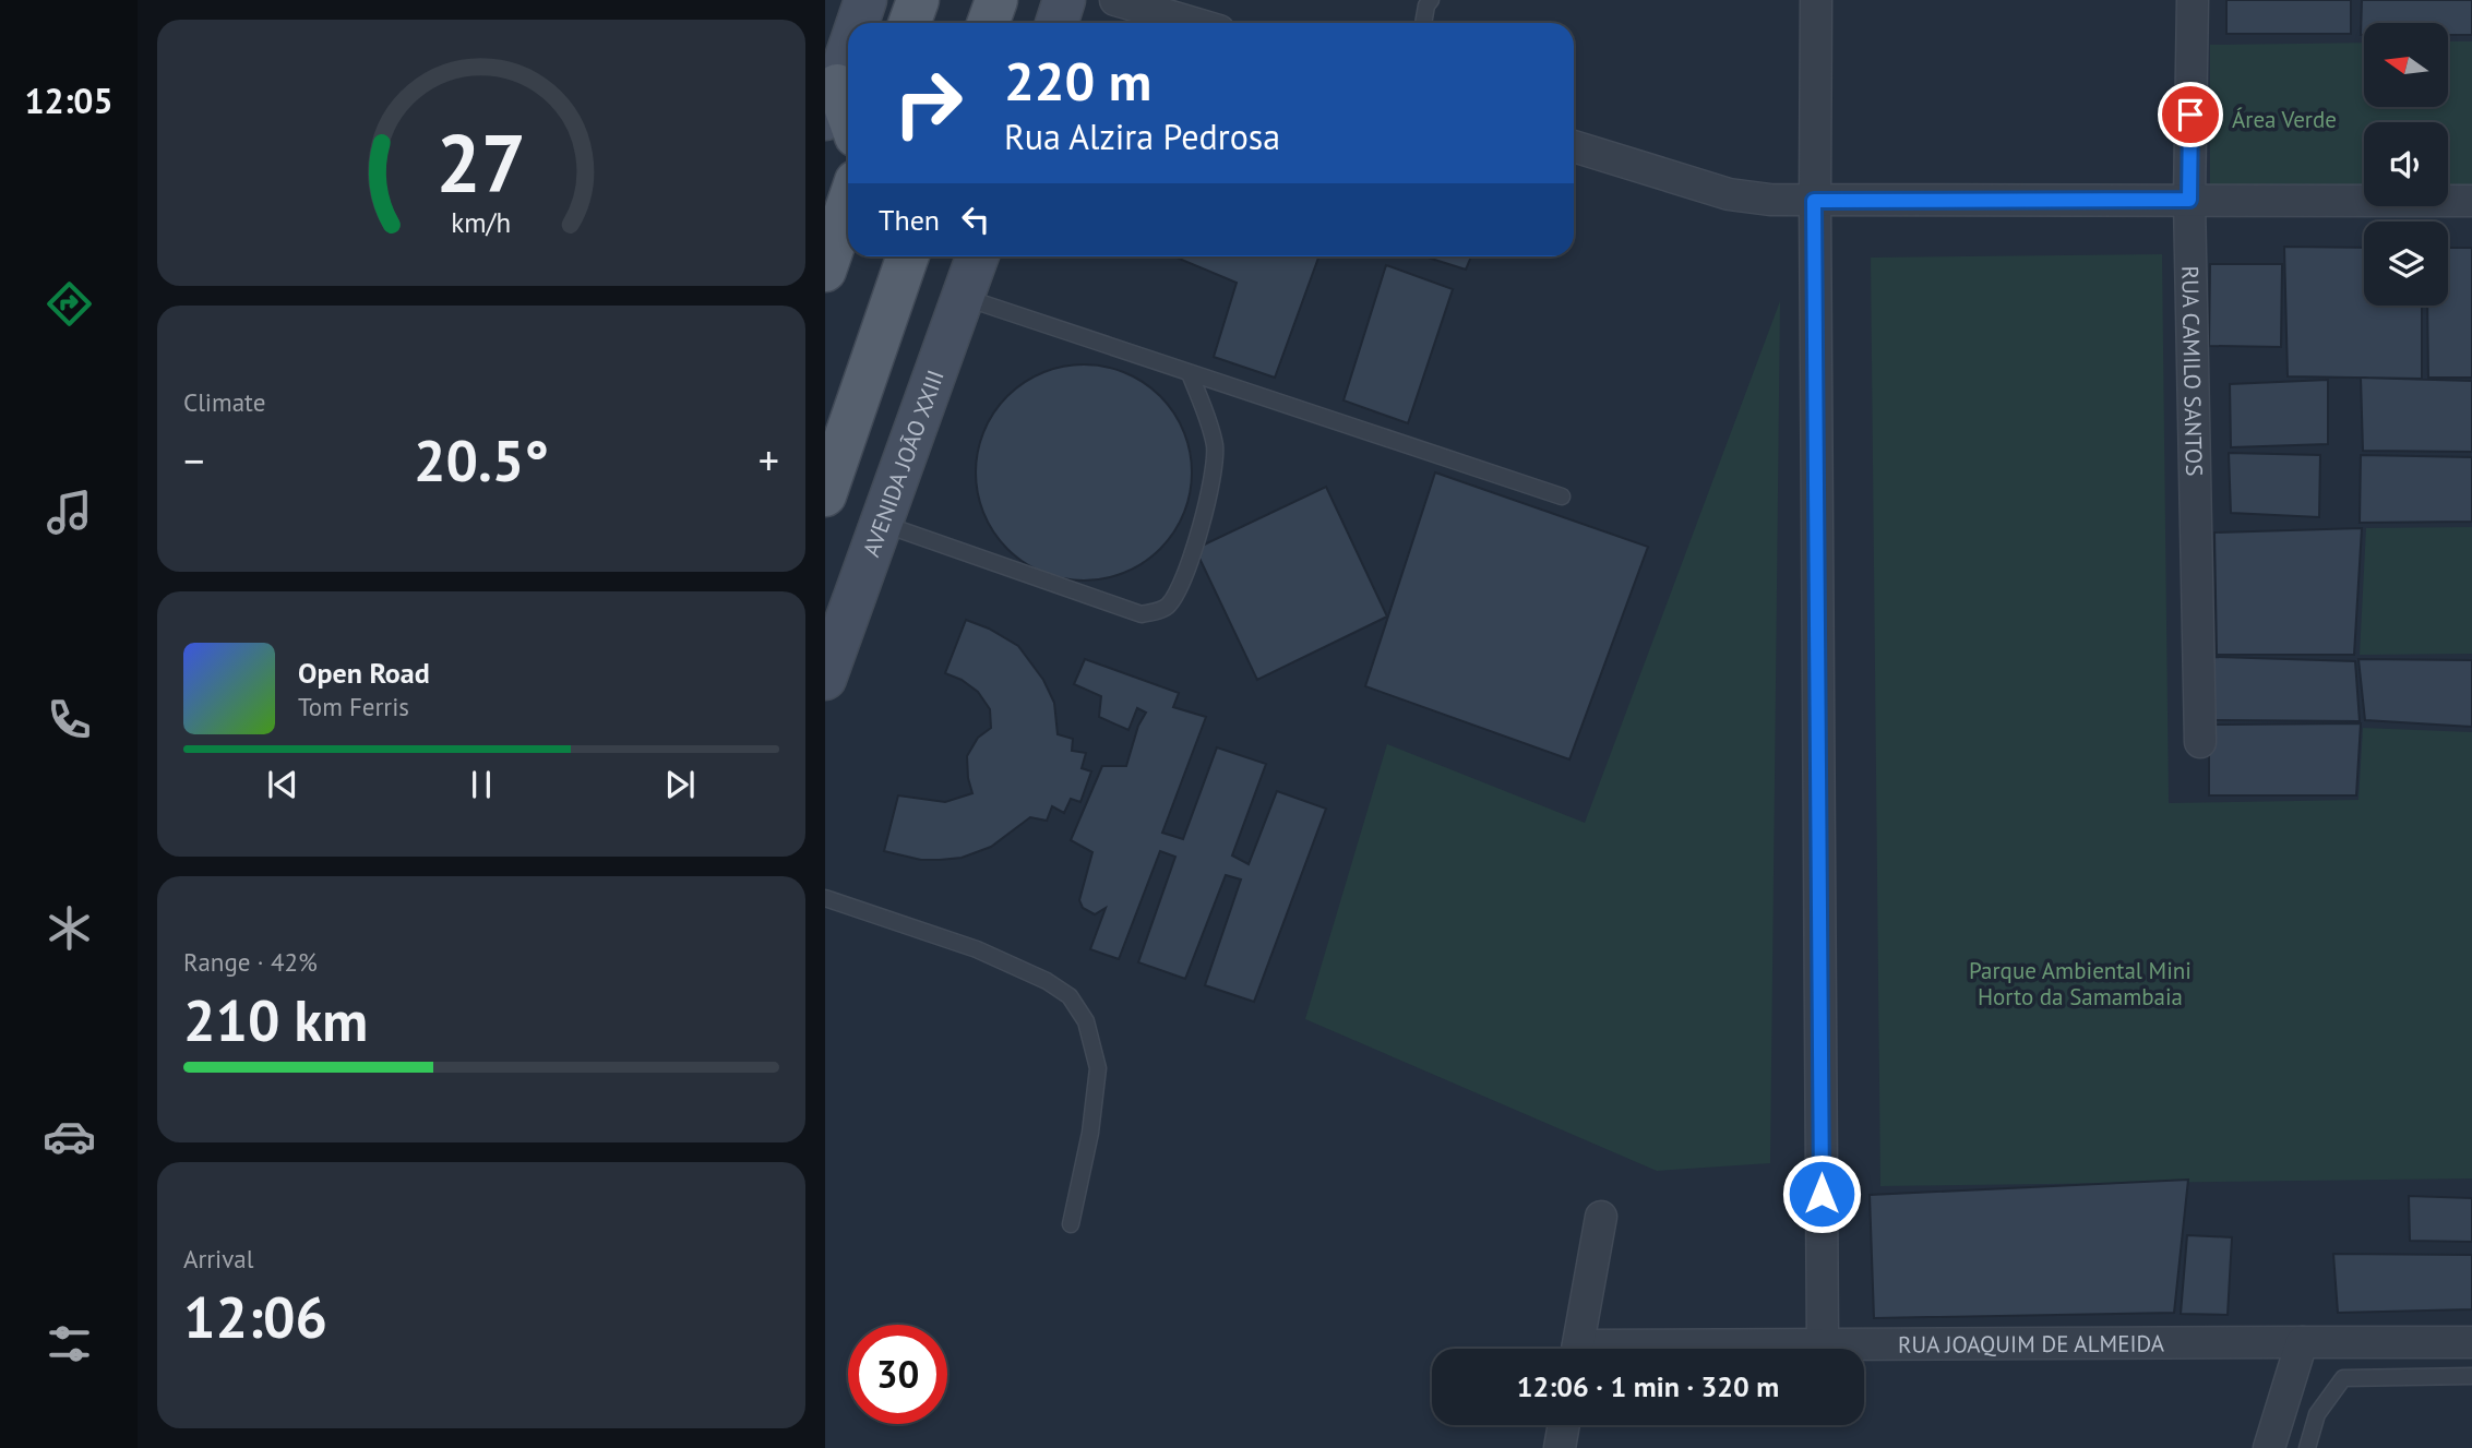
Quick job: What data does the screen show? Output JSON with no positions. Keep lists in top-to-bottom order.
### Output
{
  "streets": {
    "street": ["RUA CAMILO SANTOS", "AVENIDA JOÃO XXIII", "RUA JOAQUIM DE ALMEIDA"]
  },
  "parks": ["Área Verde", "Parque Ambiental Mini Horto da Samambaia"],
  "north": "left",
  "page": {
    "tabs": "12:05",
    "turn": ["220 m", "Rua Alzira Pedrosa"],
    "then": "Then",
    "tile": [
      "Climate",
      ["Range · 42%", "210 km"],
      ["Arrival", "12:06"]
    ],
    "heat": ["−", "20.5°", "+"],
    "song": ["Open Road", "Tom Ferris"],
    "limit": "30",
    "trip": "12:06 · 1 min · 320 m",
    "gauge": ["27", "km/h"]
  }
}
